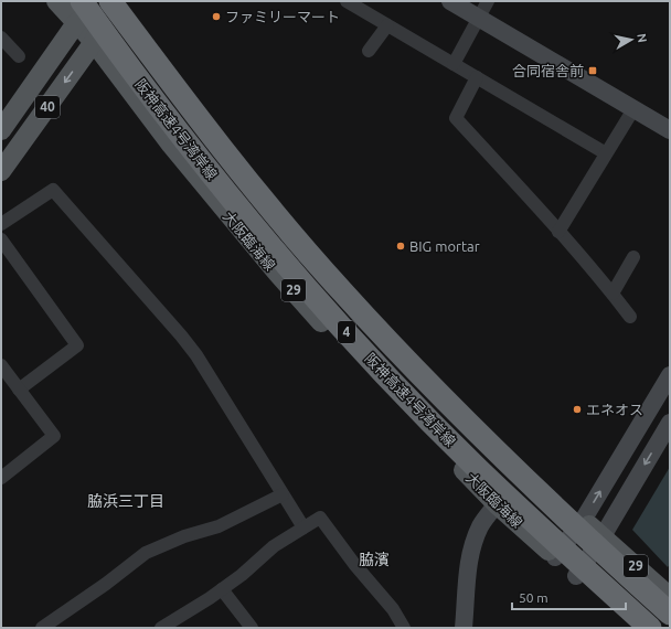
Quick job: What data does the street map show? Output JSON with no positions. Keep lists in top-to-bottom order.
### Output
{
  "streets": {
    "highway": ["阪神高速4号湾岸線", "4"],
    "main road": ["40", "大阪臨海線", "29"]
  },
  "crossings": [
    ["40", "阪神高速4号湾岸線"],
    ["40", "大阪臨海線"],
    ["阪神高速4号湾岸線", "29"]
  ],
  "districts": ["脇浜三丁目", "脇濱"],
  "places": {
    "other": ["ファミリーマート", "BIG mortar", "エネオス"],
    "transit": ["合同宿舎前"]
  },
  "scale_bar": "50 m",
  "north": "right"
}
